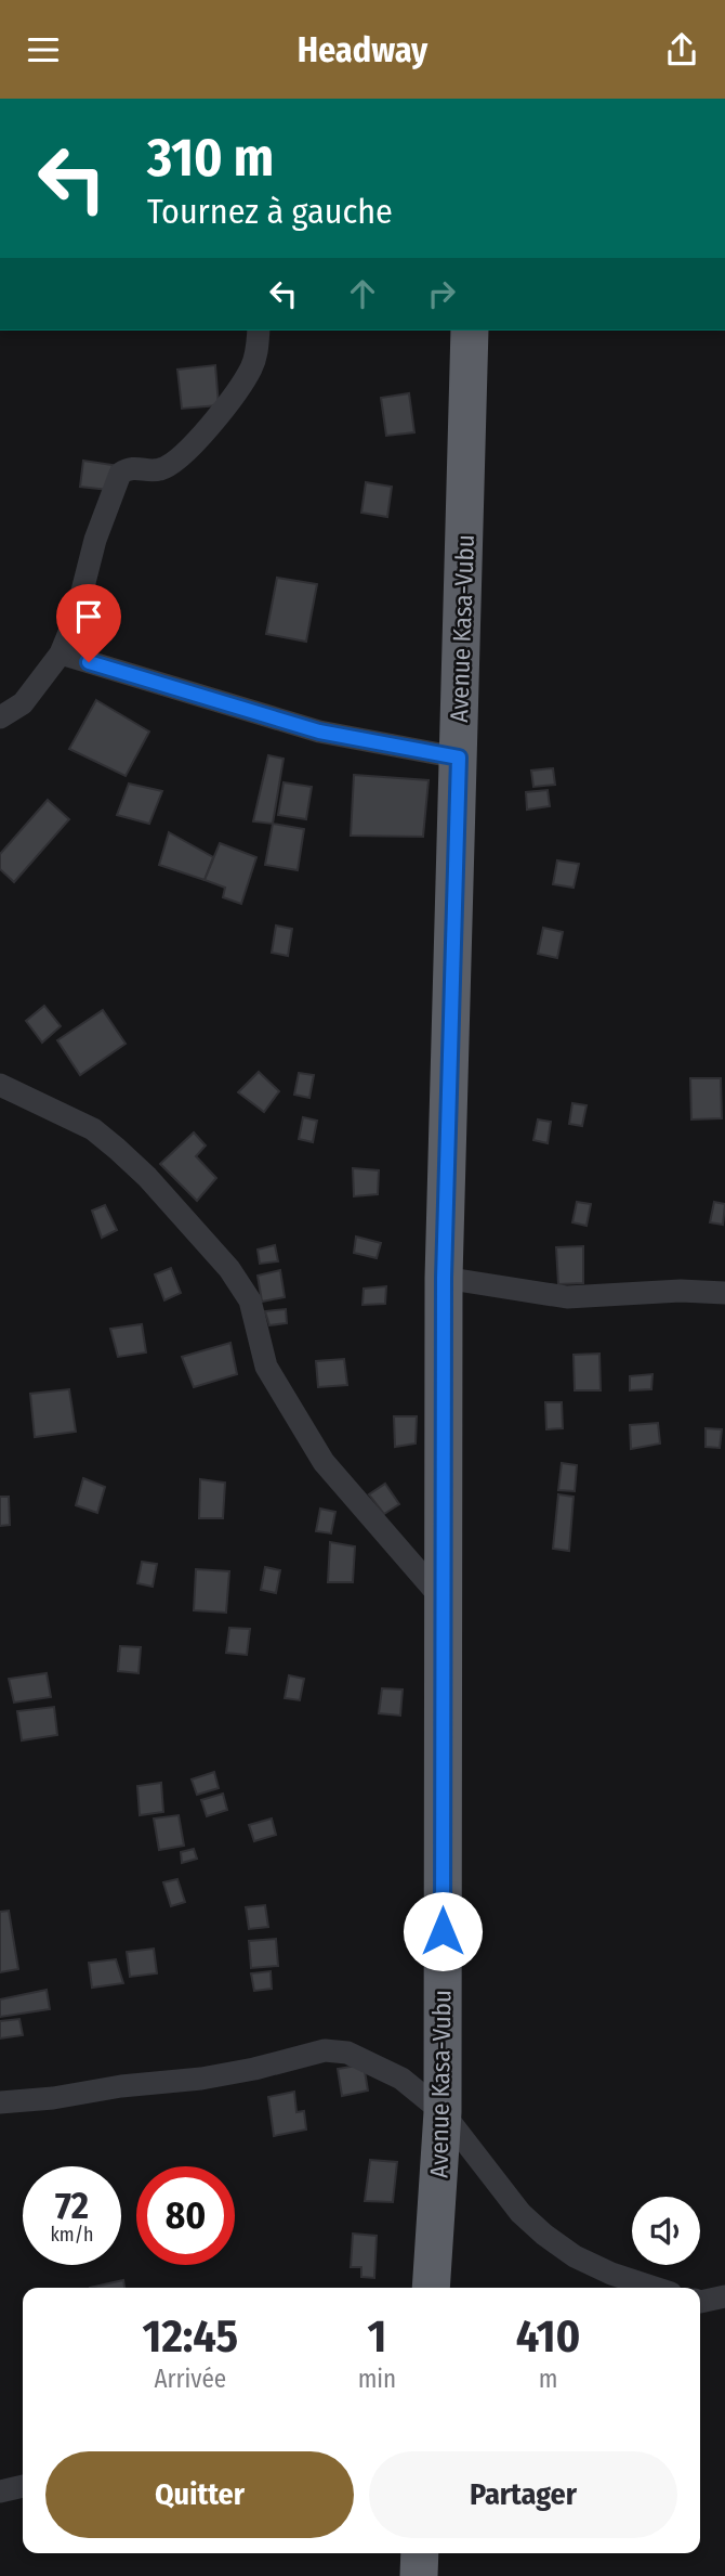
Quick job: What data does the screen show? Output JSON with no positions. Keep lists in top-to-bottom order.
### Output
{
  "streets": {
    "highway": ["Avenue Kasa-Vubu"]
  },
  "page": {
    "header": "Headway",
    "turn": ["310 m", "Tournez à gauche"],
    "speed": "72 km/h",
    "limit": "80",
    "eta": [
      "12:45",
      "Arrivée",
      "1",
      "min",
      "410",
      "m"
    ],
    "buttons": ["Quitter", "Partager"]
  }
}
